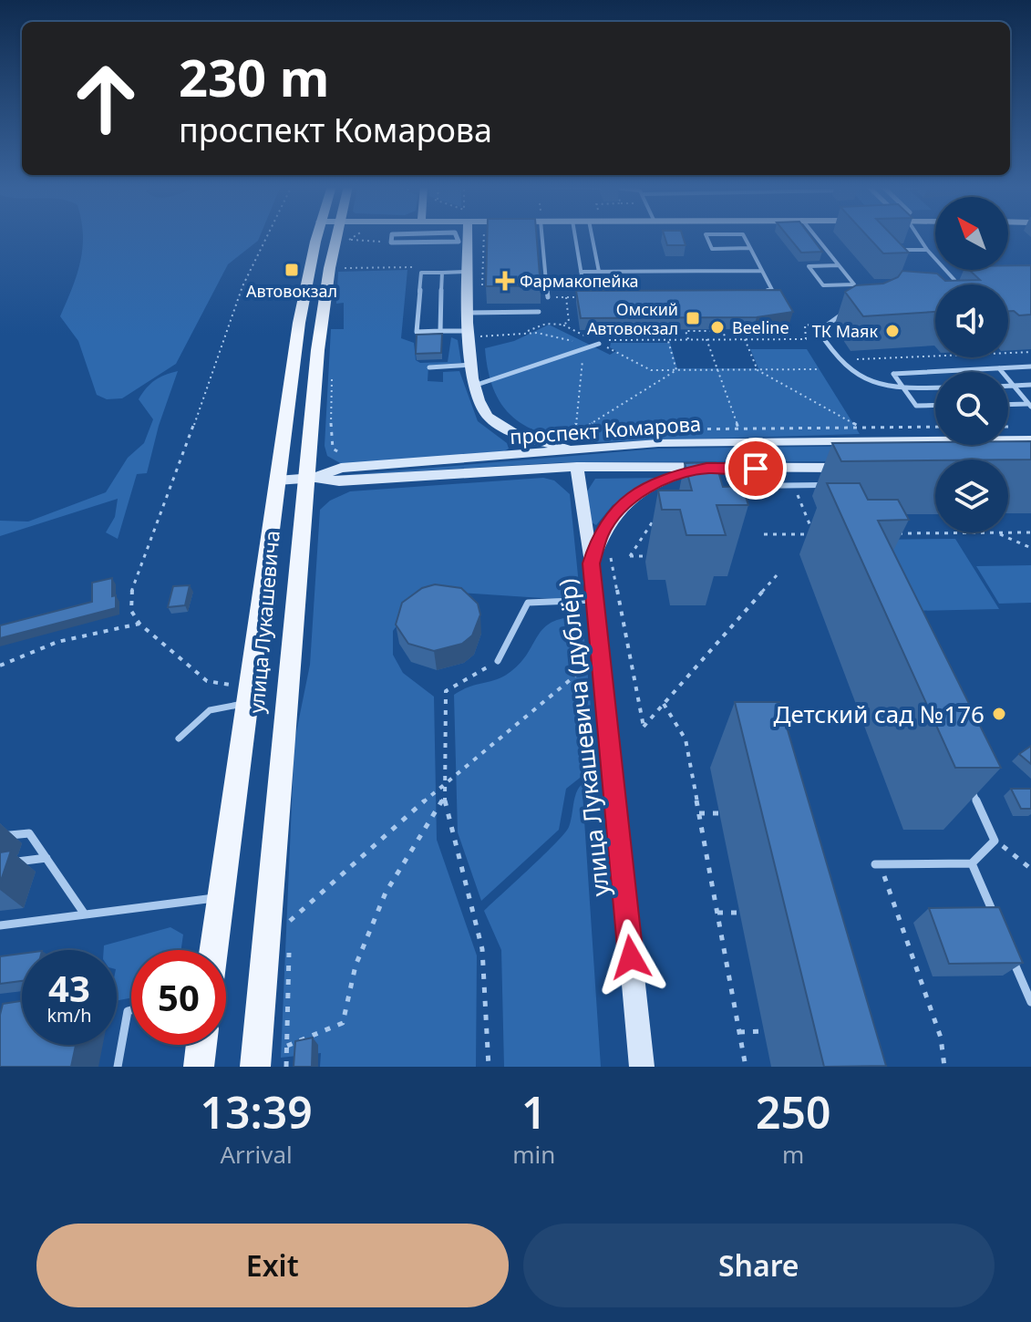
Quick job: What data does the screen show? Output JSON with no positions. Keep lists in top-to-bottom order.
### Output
{
  "streets": {
    "main road": ["проспект Комарова", "улица Лукашевича", "улица Лукашевича (дублёр)"]
  },
  "crossings": [
    ["проспект Комарова", "улица Лукашевича"],
    ["проспект Комарова", "улица Лукашевича (дублёр)"]
  ],
  "places": {
    "transit": ["Автовокзал", "Омский Автовокзал"],
    "health": ["Фармакопейка"],
    "other": ["Beeline", "ТК Маяк", "Детский сад №176"]
  },
  "north": "top left",
  "page": {
    "turn": ["230 m", "проспект Комарова"],
    "speed": "43 km/h",
    "limit": "50",
    "eta": [
      "13:39",
      "Arrival",
      "1",
      "min",
      "250",
      "m"
    ],
    "buttons": ["Exit", "Share"]
  }
}
